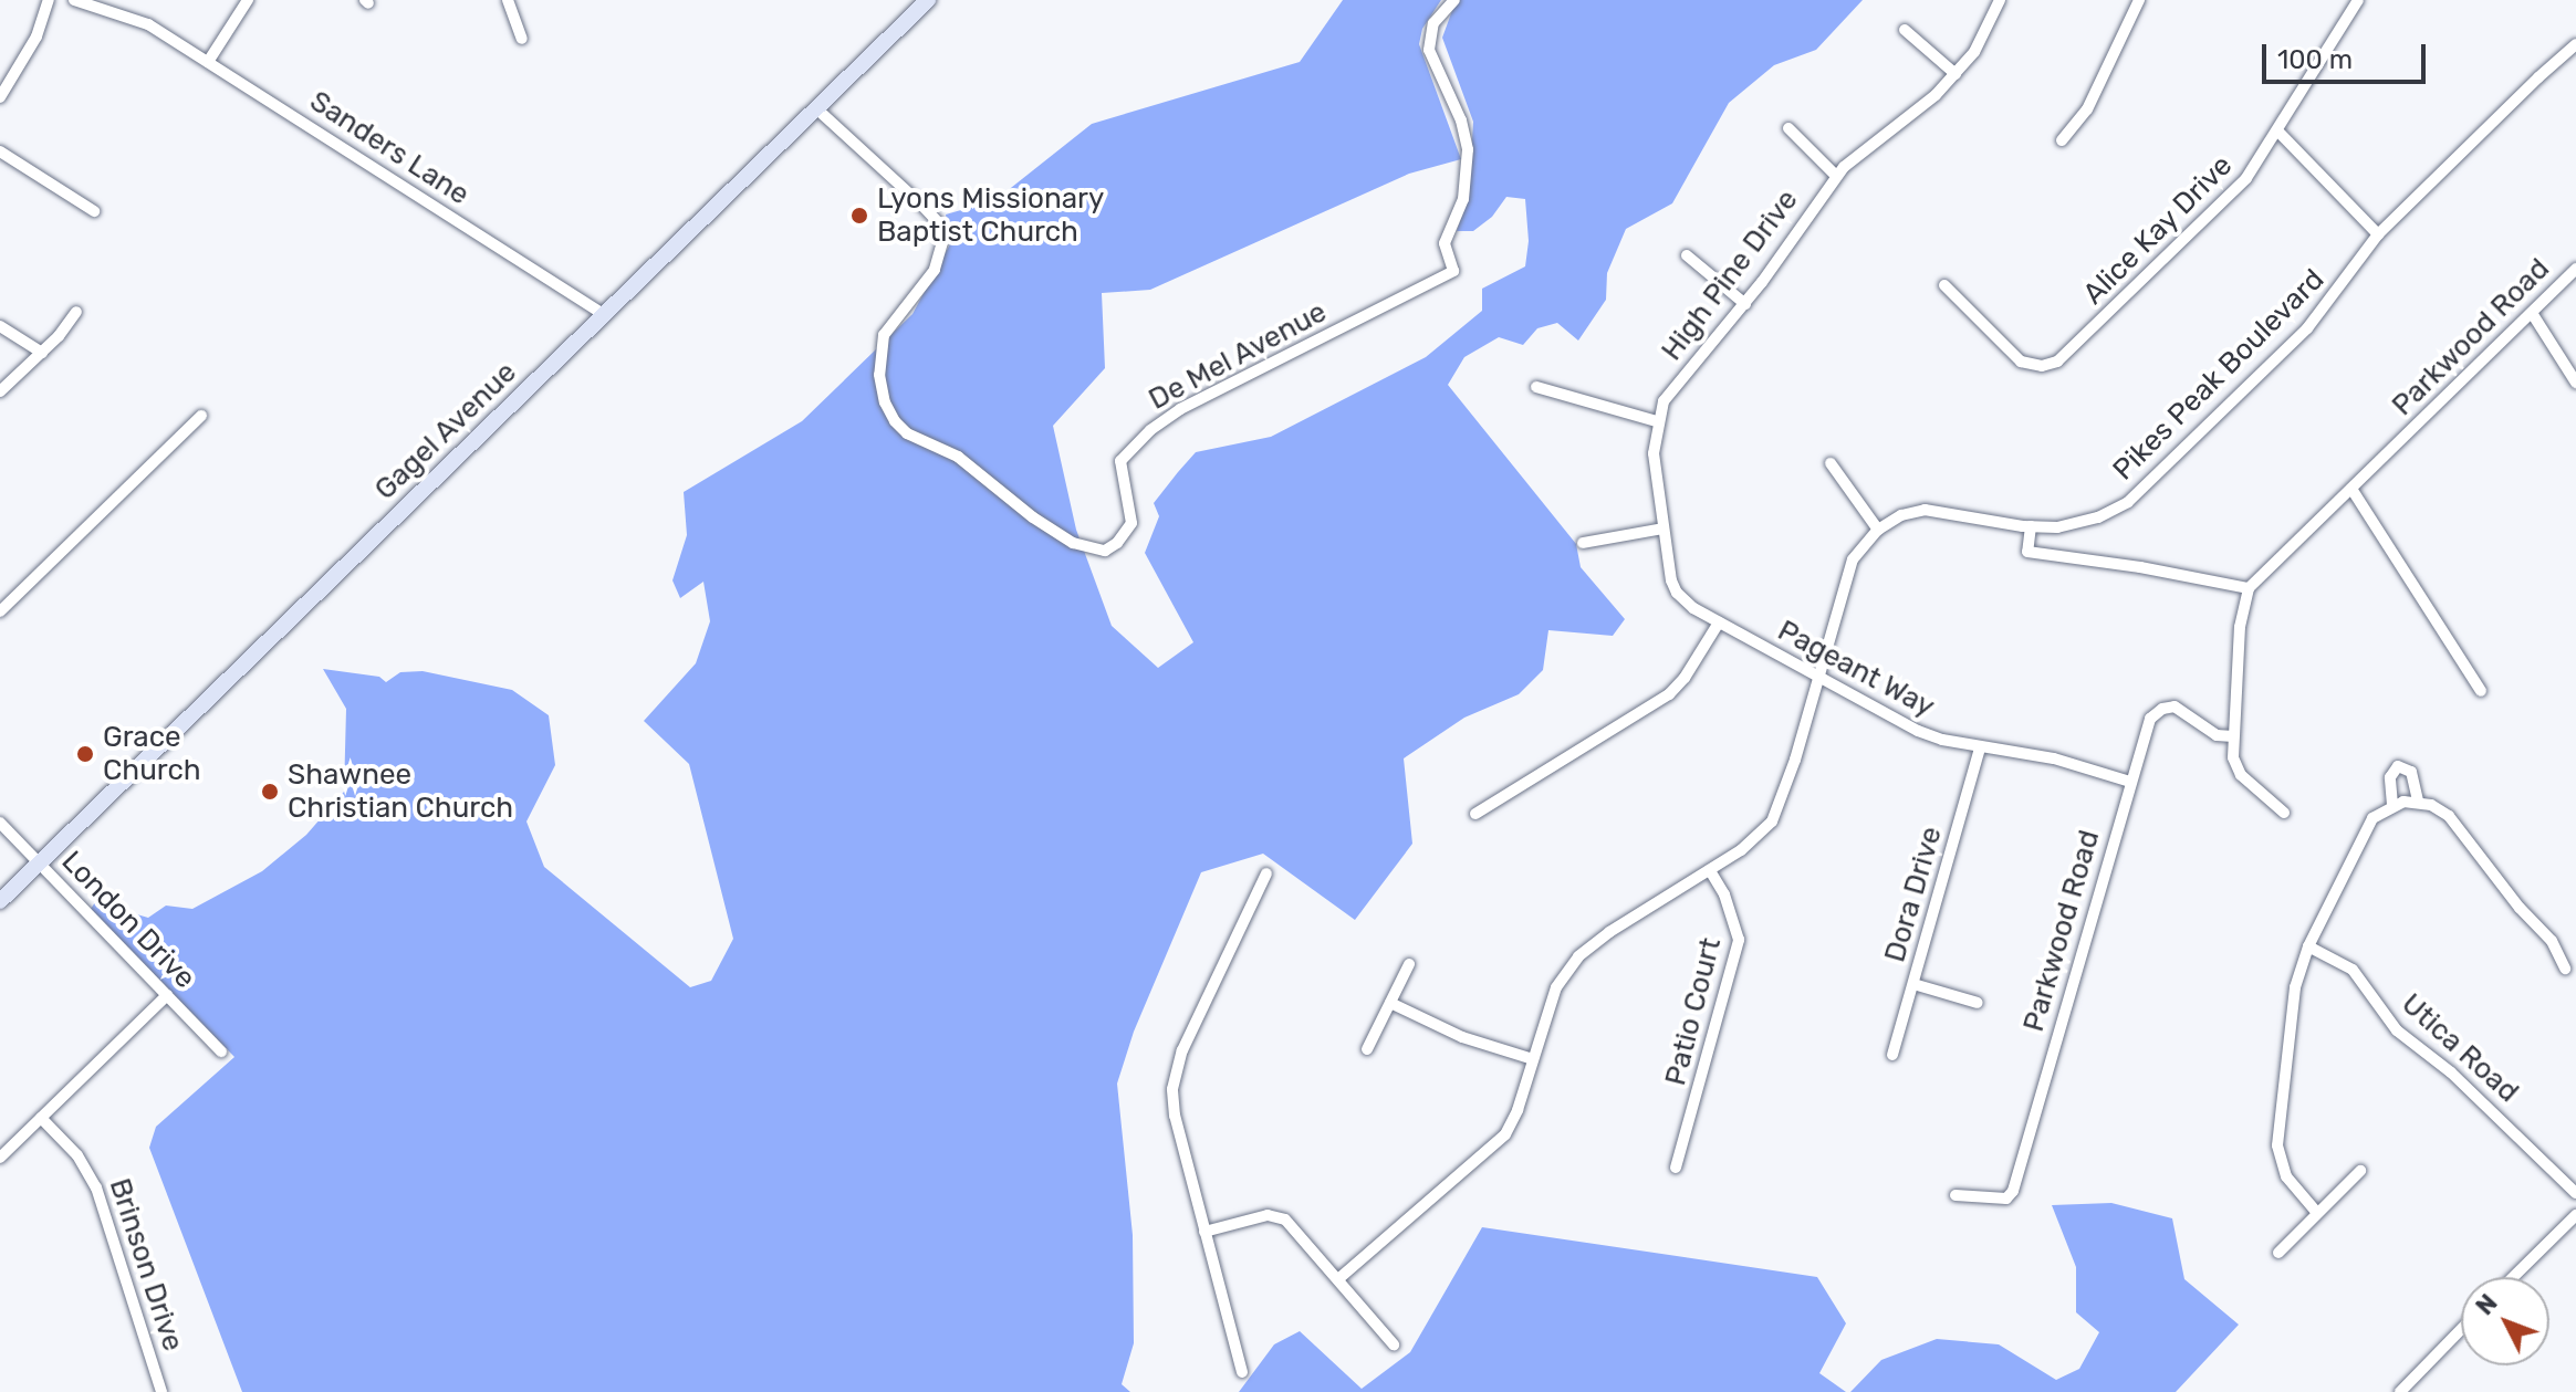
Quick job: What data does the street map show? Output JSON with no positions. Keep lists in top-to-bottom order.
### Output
{
  "streets": {
    "street": [
      "Sanders Lane",
      "Alice Kay Drive",
      "High Pine Drive",
      "Parkwood Road",
      "De Mel Avenue",
      "Pikes Peak Boulevard",
      "Gagel Avenue",
      "Pageant Way",
      "Dora Drive",
      "London Drive",
      "Patio Court",
      "Utica Road",
      "Brinson Drive"
    ]
  },
  "crossings": [
    ["Sanders Lane", "Gagel Avenue"],
    ["High Pine Drive", "Pageant Way"],
    ["Parkwood Road", "Pageant Way"],
    ["De Mel Avenue", "Gagel Avenue"],
    ["Pikes Peak Boulevard", "Pageant Way"],
    ["Pikes Peak Boulevard", "Patio Court"],
    ["Gagel Avenue", "London Drive"],
    ["Pageant Way", "Dora Drive"]
  ],
  "places": ["Lyons Missionary Baptist Church", "Grace Church", "Shawnee Christian Church"],
  "scale_bar": "100 m",
  "north": "top left"
}
